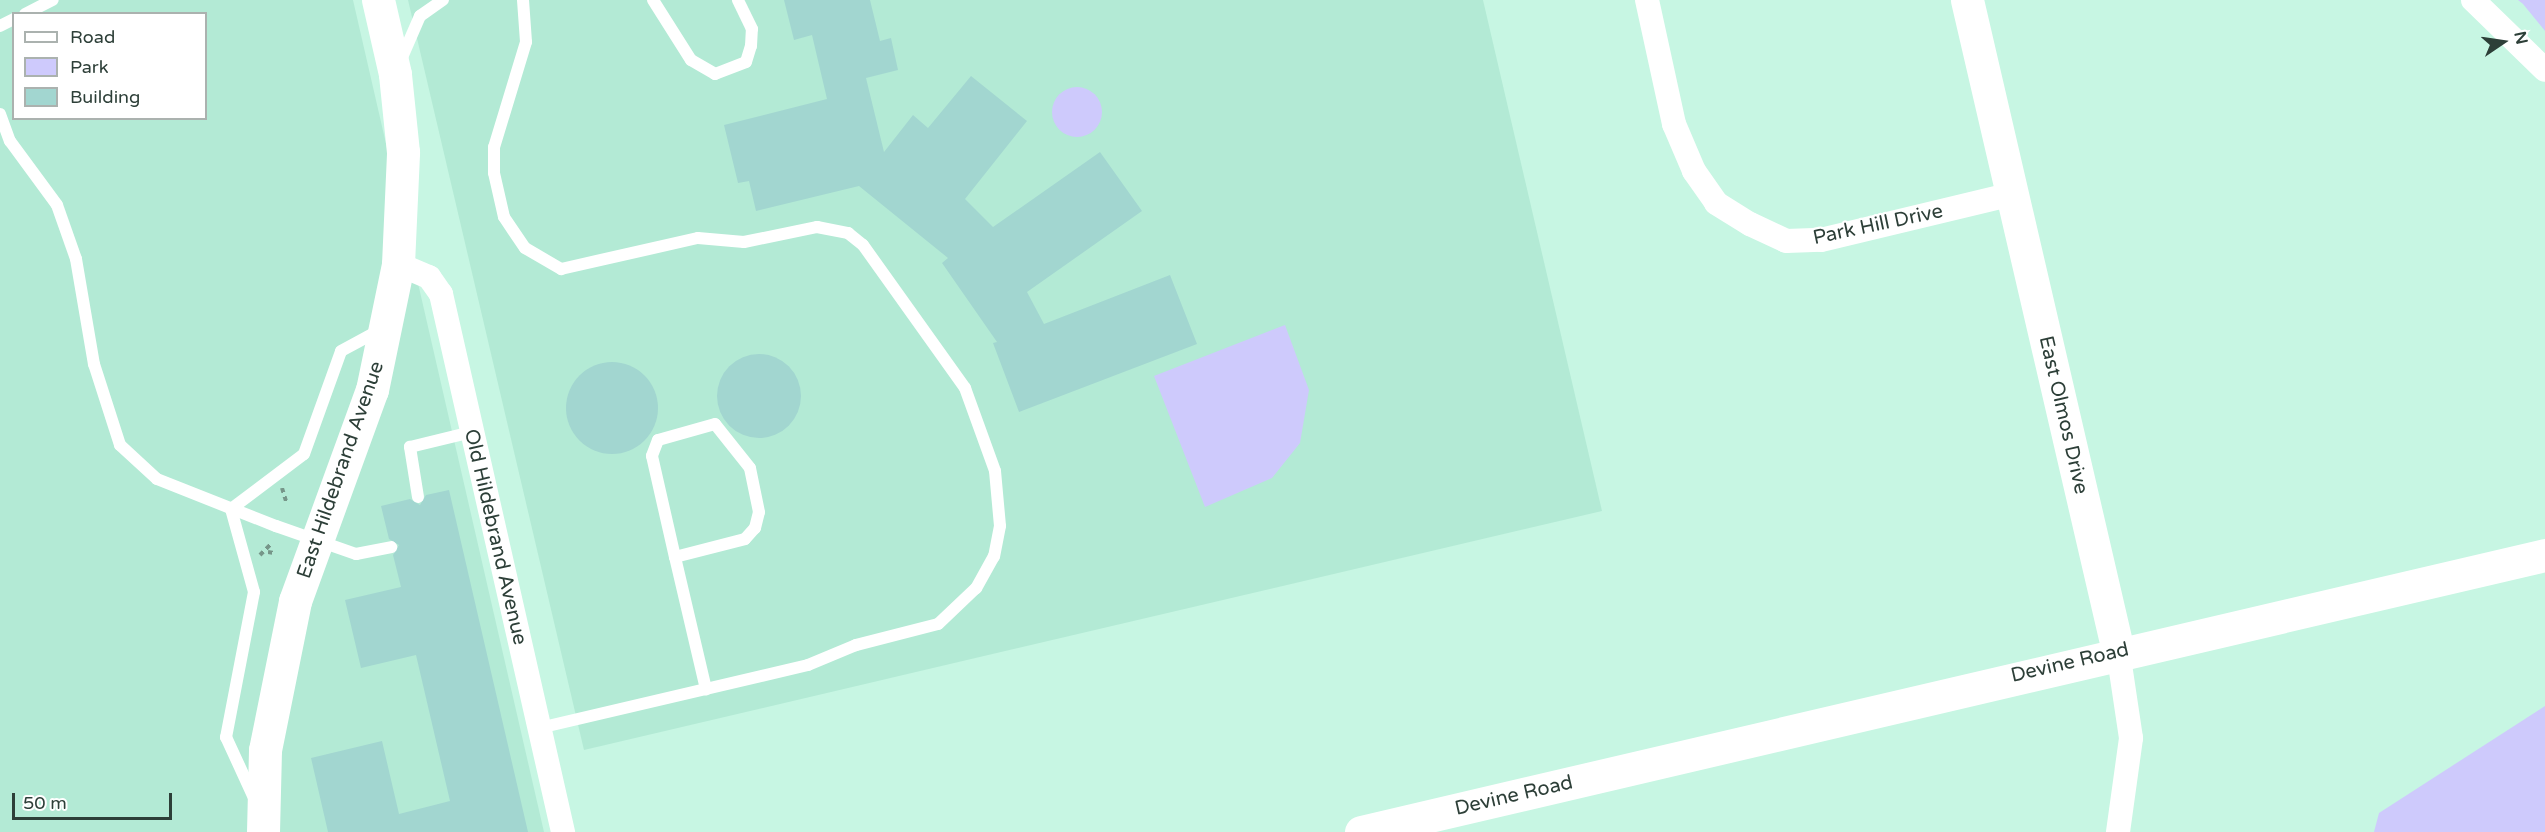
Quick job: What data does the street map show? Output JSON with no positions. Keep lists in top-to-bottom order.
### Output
{
  "streets": {
    "street": [
      "Park Hill Drive",
      "East Olmos Drive",
      "East Hildebrand Avenue",
      "Old Hildebrand Avenue",
      "Devine Road"
    ]
  },
  "crossings": [
    ["Park Hill Drive", "East Olmos Drive"],
    ["East Olmos Drive", "Devine Road"],
    ["East Hildebrand Avenue", "Old Hildebrand Avenue"]
  ],
  "legend": ["Road", "Park", "Building"],
  "scale_bar": "50 m",
  "north": "right"
}
